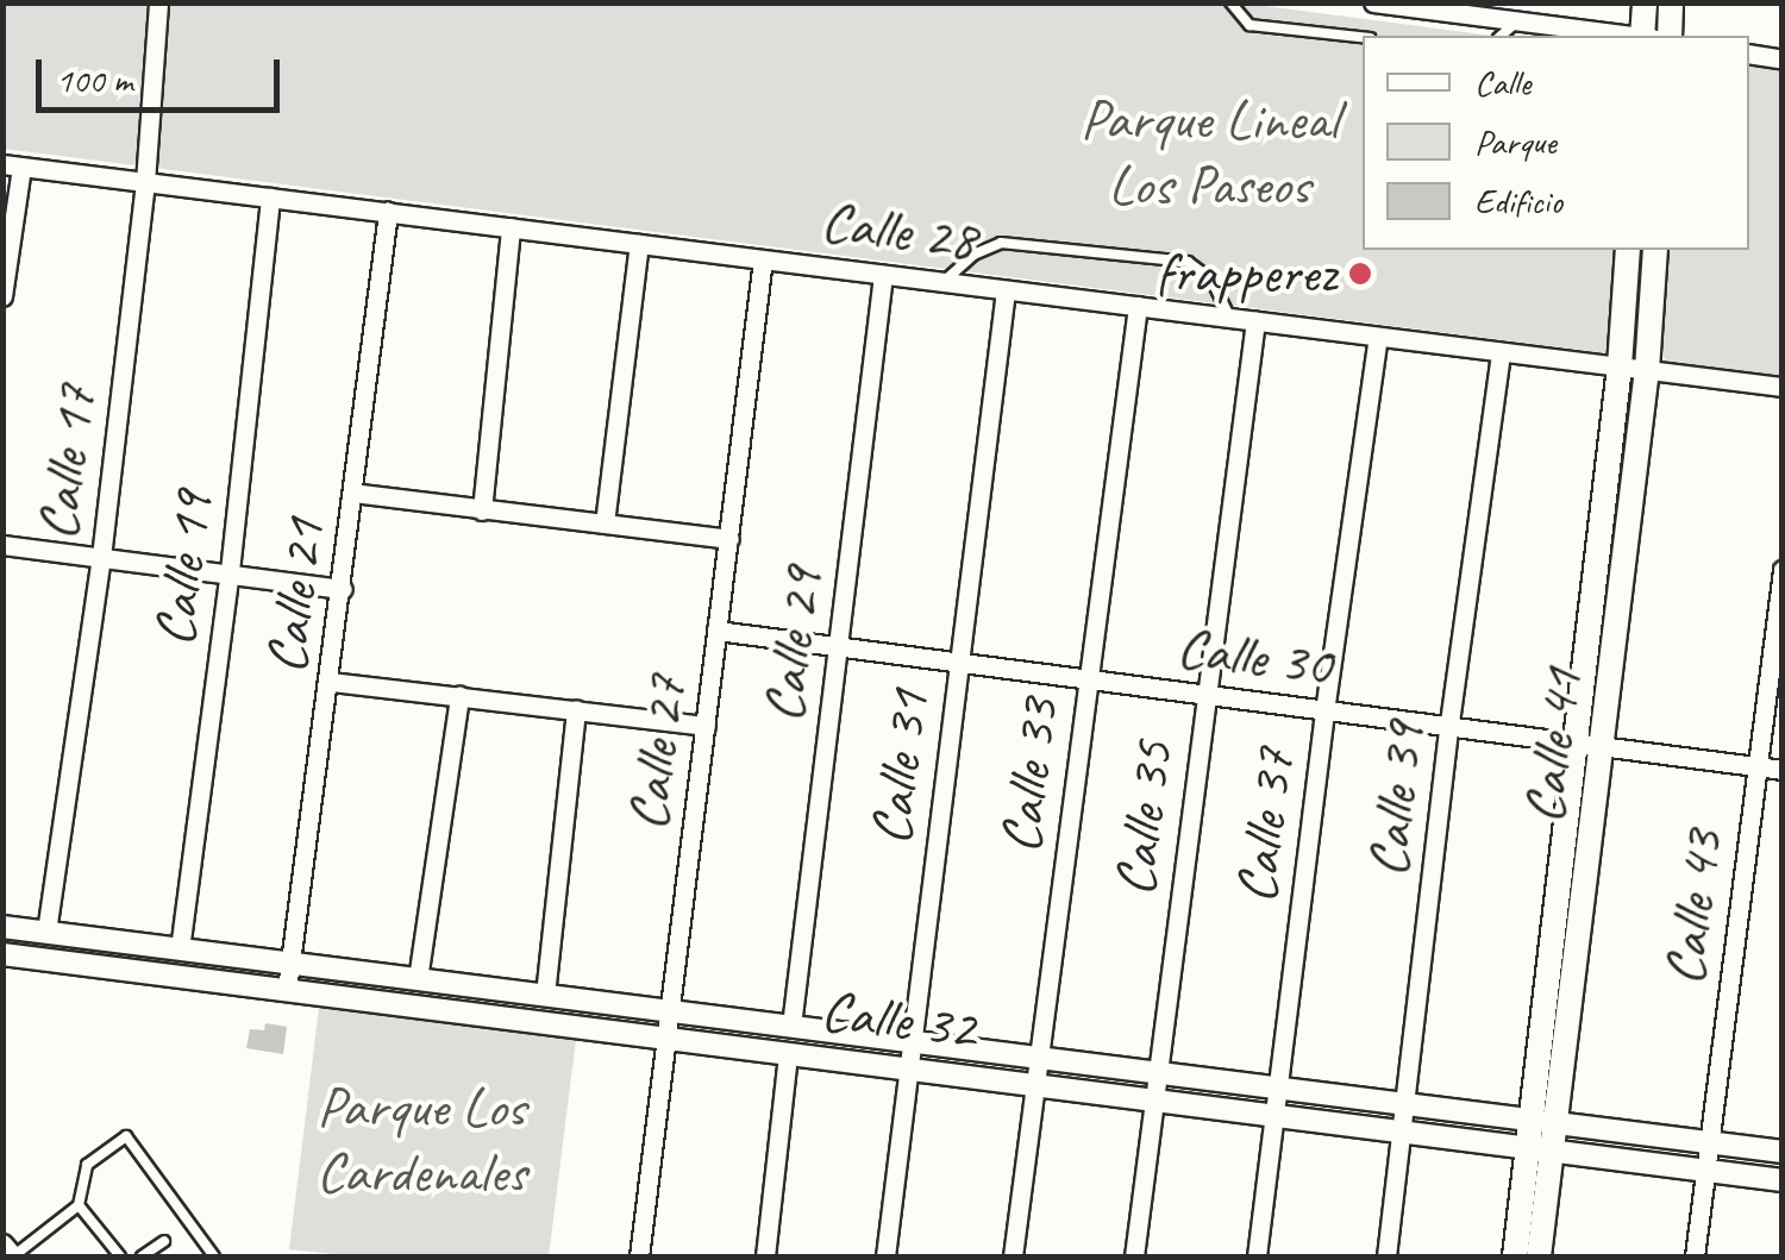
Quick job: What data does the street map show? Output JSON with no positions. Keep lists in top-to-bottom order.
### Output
{
  "streets": {
    "main road": ["Calle 41"],
    "street": [
      "Calle 28",
      "Calle 17",
      "Calle 19",
      "Calle 21",
      "Calle 29",
      "Calle 30",
      "Calle 27",
      "Calle 31",
      "Calle 33",
      "Calle 39",
      "Calle 35",
      "Calle 37",
      "Calle 43",
      "Calle 32"
    ]
  },
  "crossings": [
    ["Calle 28", "Calle 17"],
    ["Calle 28", "Calle 19"],
    ["Calle 28", "Calle 21"],
    ["Calle 28", "Calle 29"],
    ["Calle 28", "Calle 41"],
    ["Calle 28", "Calle 27"],
    ["Calle 28", "Calle 31"],
    ["Calle 28", "Calle 33"],
    ["Calle 28", "Calle 39"],
    ["Calle 28", "Calle 35"],
    ["Calle 28", "Calle 37"],
    ["Calle 17", "Calle 32"],
    ["Calle 19", "Calle 32"],
    ["Calle 21", "Calle 32"],
    ["Calle 29", "Calle 30"],
    ["Calle 29", "Calle 32"],
    ["Calle 30", "Calle 41"],
    ["Calle 30", "Calle 27"],
    ["Calle 30", "Calle 31"],
    ["Calle 30", "Calle 33"],
    ["Calle 30", "Calle 39"],
    ["Calle 30", "Calle 35"],
    ["Calle 30", "Calle 37"],
    ["Calle 30", "Calle 43"],
    ["Calle 41", "Calle 32"],
    ["Calle 27", "Calle 32"],
    ["Calle 31", "Calle 32"],
    ["Calle 33", "Calle 32"],
    ["Calle 39", "Calle 32"],
    ["Calle 35", "Calle 32"],
    ["Calle 37", "Calle 32"],
    ["Calle 43", "Calle 32"]
  ],
  "parks": ["Parque Lineal Los Paseos", "Parque Los Cardenales"],
  "places": ["frapperez"],
  "legend": ["Calle", "Parque", "Edificio"],
  "scale_bar": "100 m"
}
